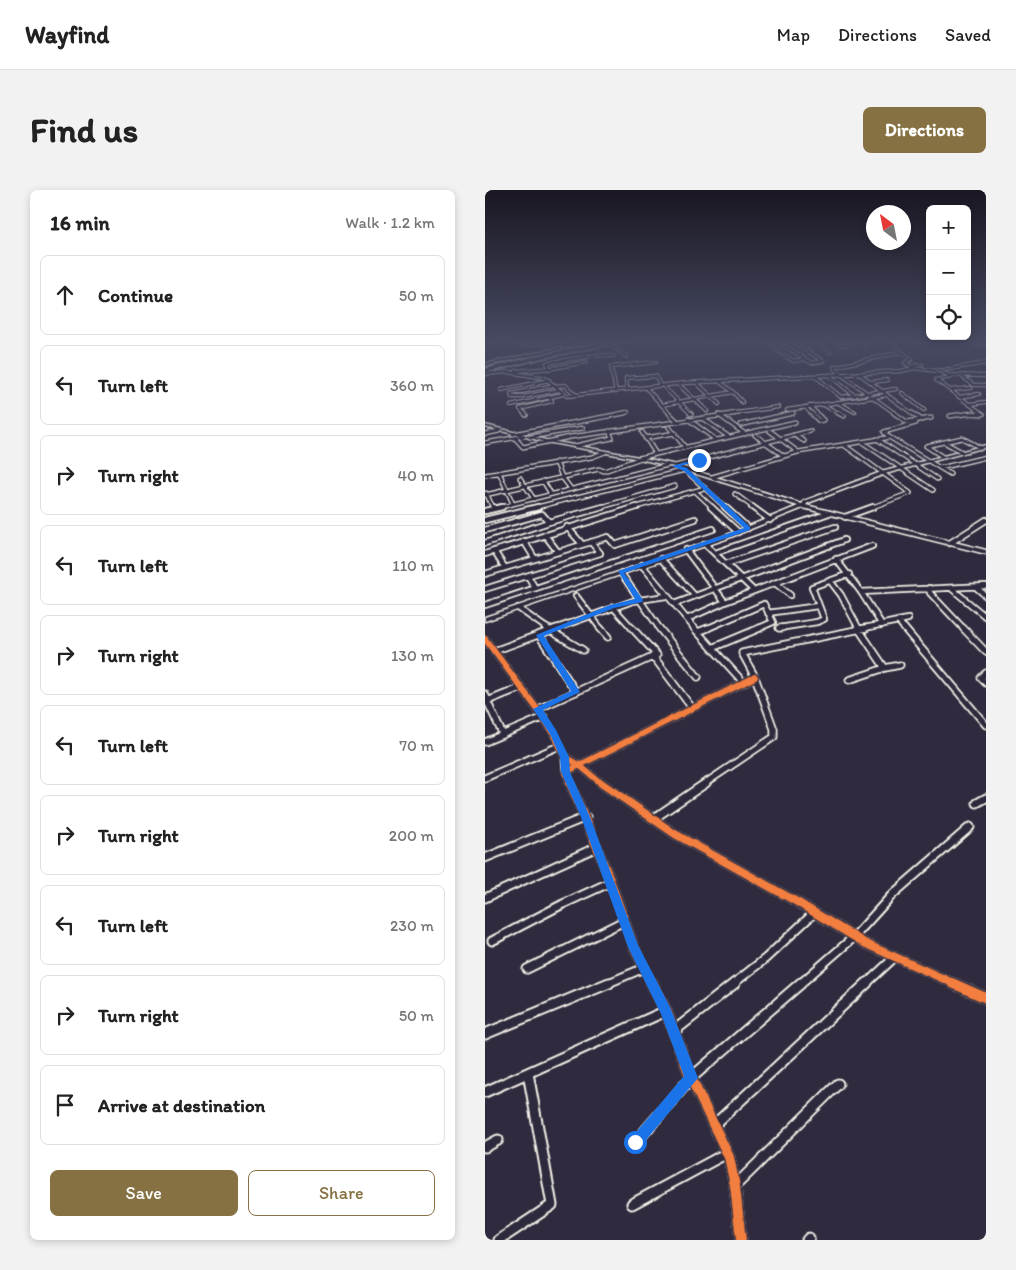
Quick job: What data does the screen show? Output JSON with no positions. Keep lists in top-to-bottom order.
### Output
{
  "north": "top left",
  "page": {
    "header": "Wayfind",
    "nav": ["Map", "Directions", "Saved"],
    "buttons": [
      "Directions",
      ["Save", "Share"]
    ],
    "title": "Find us",
    "heading": ["16 min", "Walk · 1.2 km"],
    "map_buttons": ["+", "−"],
    "list": [
      ["Continue", "50 m"],
      ["Turn left", "360 m"],
      ["Turn right", "40 m"],
      ["Turn left", "110 m"],
      ["Turn right", "130 m"],
      ["Turn left", "70 m"],
      ["Turn right", "200 m"],
      ["Turn left", "230 m"],
      ["Turn right", "50 m"],
      "Arrive at destination"
    ]
  }
}
